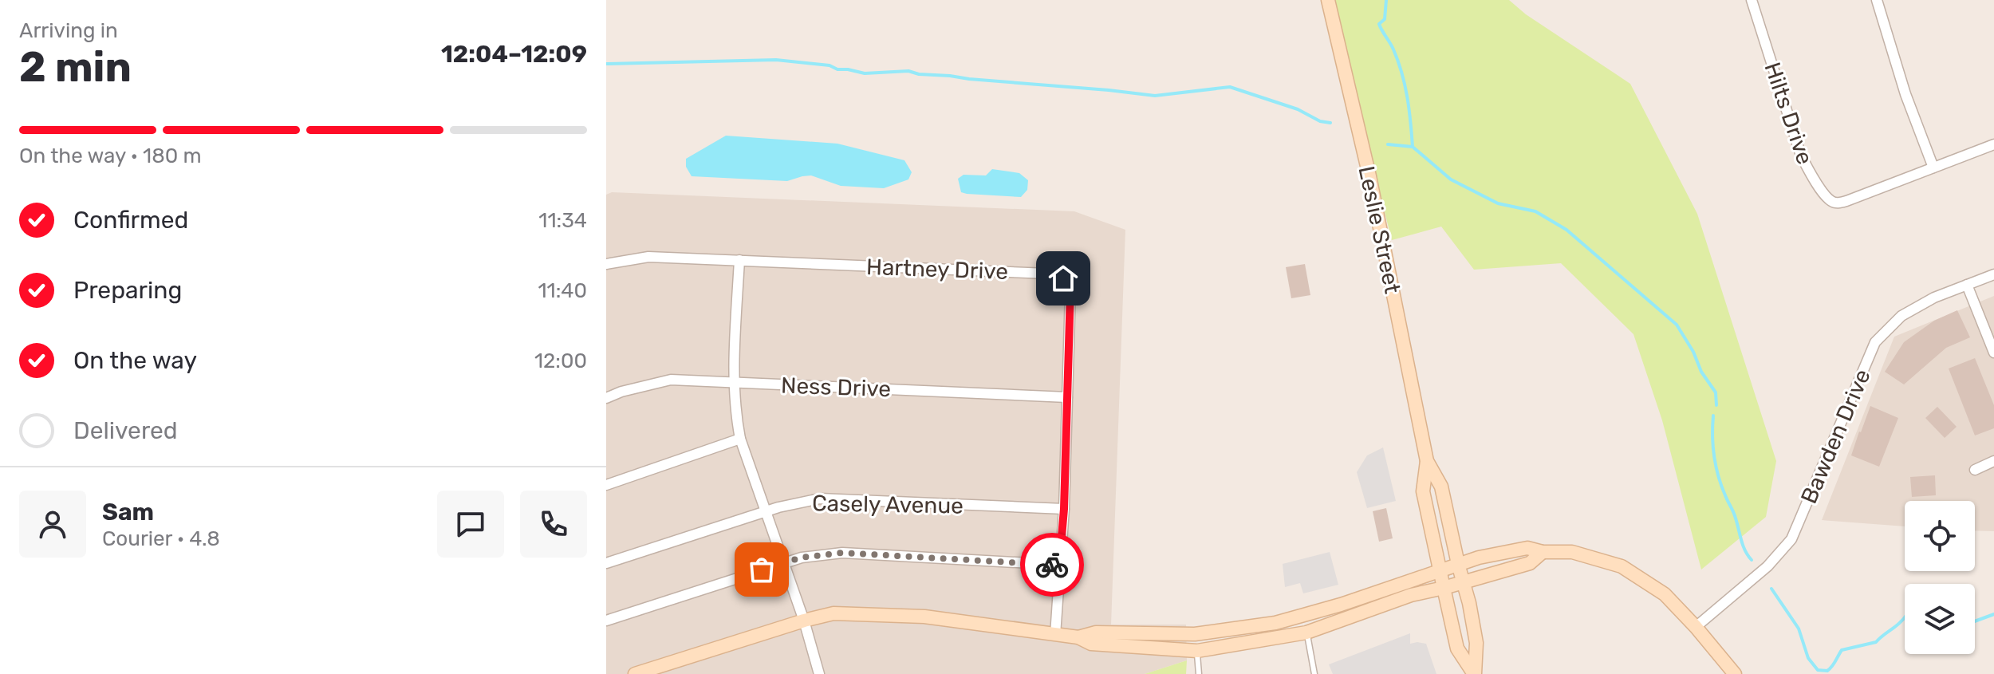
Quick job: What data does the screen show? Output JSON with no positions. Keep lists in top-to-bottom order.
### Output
{
  "streets": {
    "street": [
      "Hilts Drive",
      "Leslie Street",
      "Hartney Drive",
      "Ness Drive",
      "Bawden Drive",
      "Casely Avenue"
    ]
  },
  "crossings": [
    ["Hartney Drive", "Ness Drive"],
    ["Hartney Drive", "Casely Avenue"]
  ],
  "page": {
    "heading": ["2 min", "Arriving in", "12:04–12:09"],
    "panel": ["Sam", "Courier · 4.8"],
    "bar": "On the way · 180 m",
    "list": [
      ["Confirmed", "11:34"],
      ["Preparing", "11:40"],
      ["On the way", "12:00"],
      "Delivered"
    ]
  }
}
